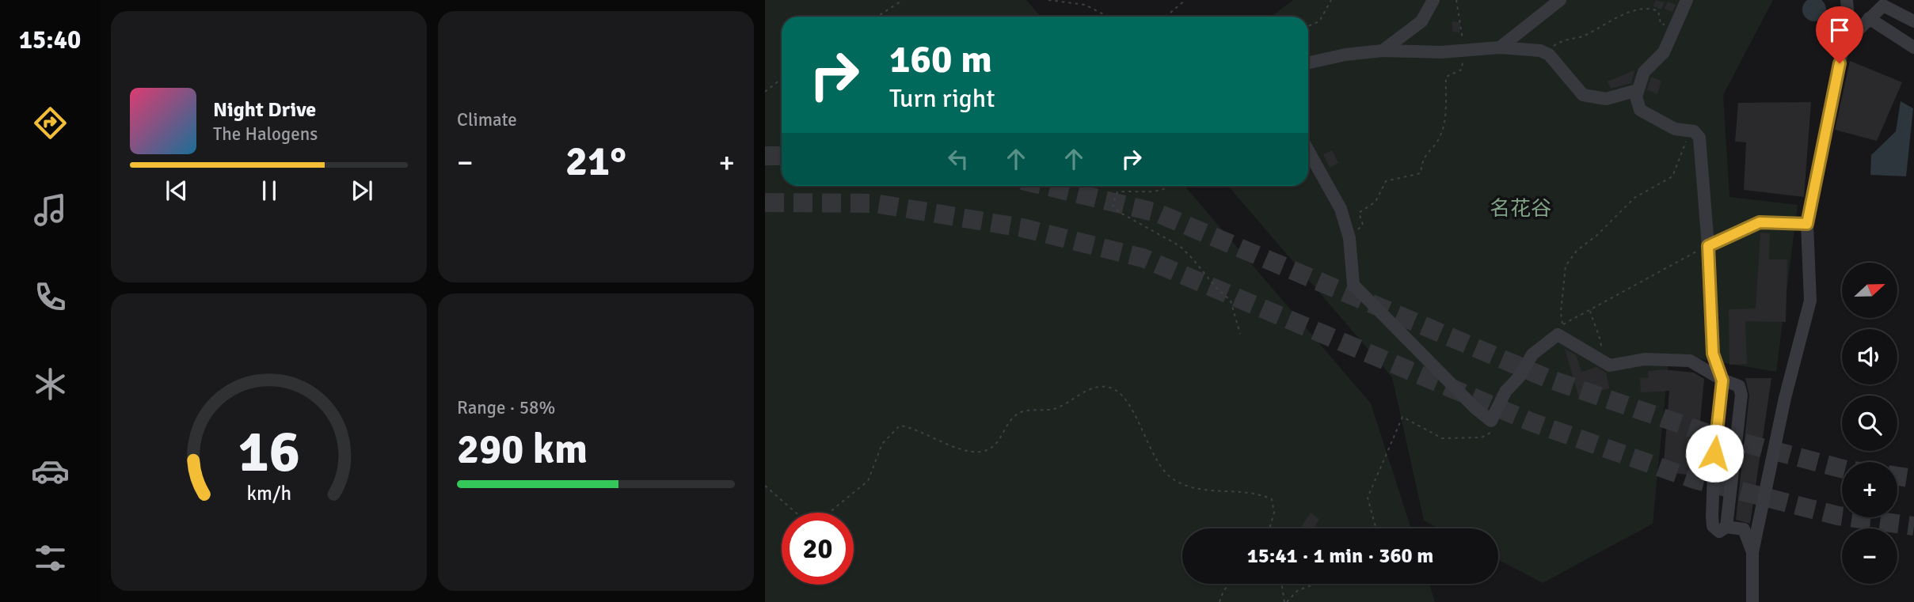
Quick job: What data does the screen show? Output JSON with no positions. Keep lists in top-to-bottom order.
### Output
{
  "parks": ["名花谷"],
  "north": "right",
  "page": {
    "tabs": "15:40",
    "tile": [
      "Climate",
      ["Range · 58%", "290 km"]
    ],
    "turn": ["160 m", "Turn right"],
    "song": ["Night Drive", "The Halogens"],
    "heat": ["−", "21°", "+"],
    "map_buttons": ["+", "−"],
    "limit": "20",
    "trip": "15:41 · 1 min · 360 m",
    "gauge": ["16", "km/h"]
  }
}
